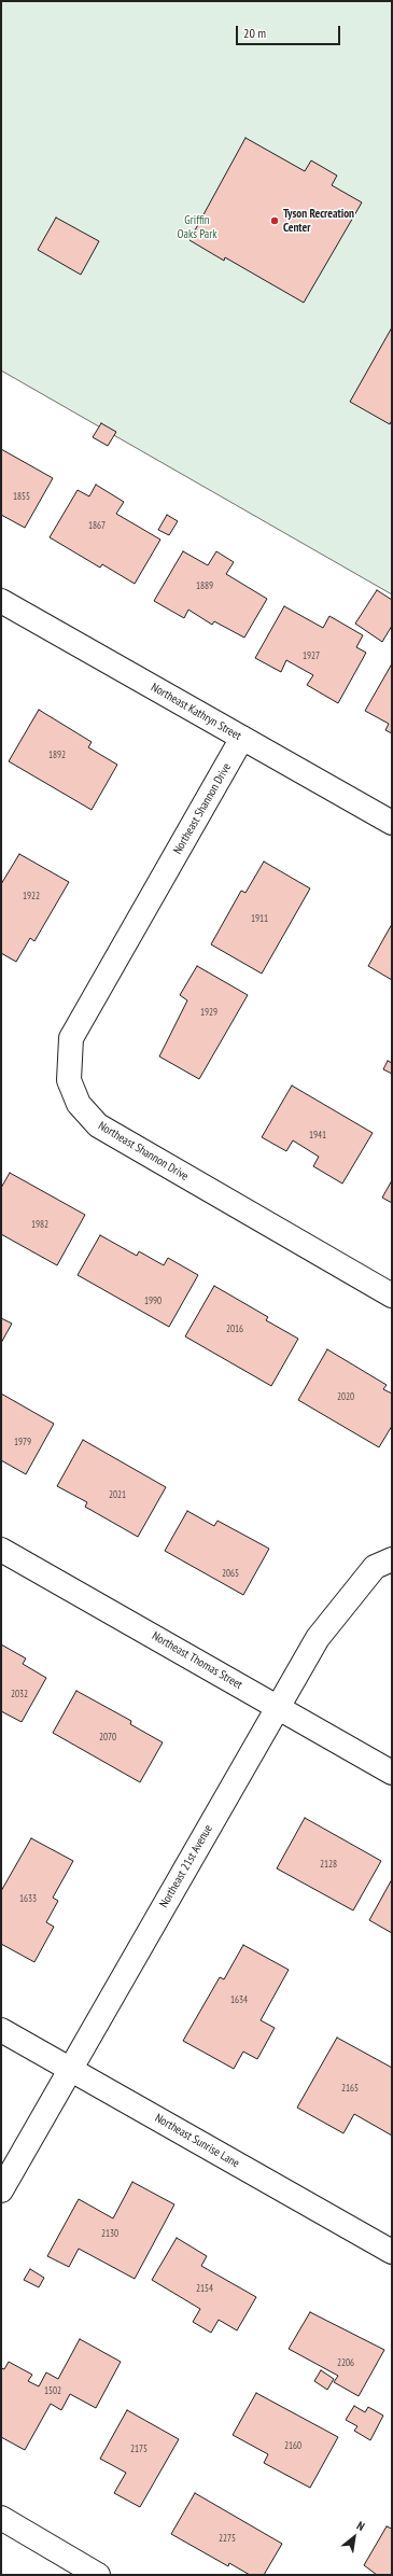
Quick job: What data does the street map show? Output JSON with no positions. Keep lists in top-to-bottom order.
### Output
{
  "streets": {
    "street": [
      "Northeast Kathryn Street",
      "Northeast Shannon Drive",
      "Northeast Thomas Street",
      "Northeast 21st Avenue",
      "Northeast Sunrise Lane"
    ]
  },
  "crossings": [
    ["Northeast Kathryn Street", "Northeast Shannon Drive"],
    ["Northeast Thomas Street", "Northeast 21st Avenue"],
    ["Northeast 21st Avenue", "Northeast Sunrise Lane"]
  ],
  "parks": ["Griffin Oaks Park"],
  "places": ["Tyson Recreation Center"],
  "house_numbers": [
    "1855",
    "1867",
    "1889",
    "1927",
    "1892",
    "1922",
    "1911",
    "1929",
    "1941",
    "1982",
    "1990",
    "2016",
    "2020",
    "1979",
    "2021",
    "2065",
    "2032",
    "2070",
    "2128",
    "1633",
    "1634",
    "2165",
    "2130",
    "2154",
    "2206",
    "1502",
    "2160",
    "2175",
    "2275"
  ],
  "scale_bar": "20 m",
  "north": "top right"
}
